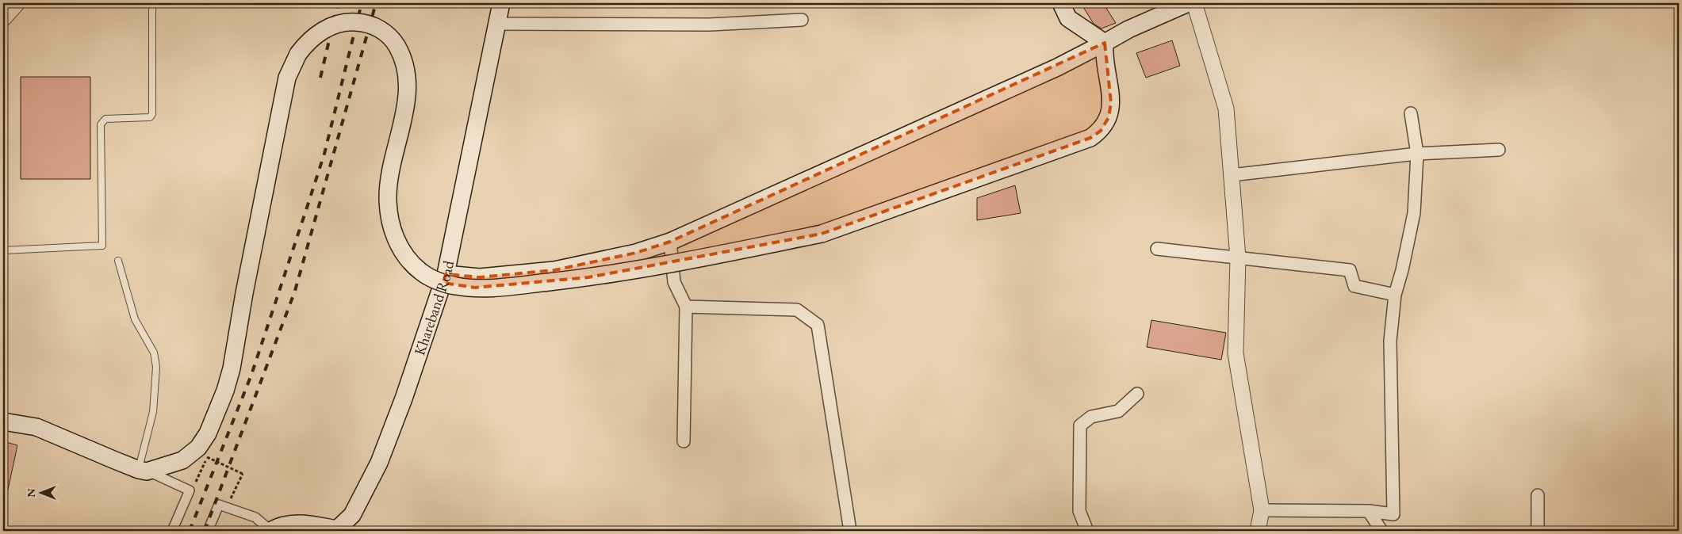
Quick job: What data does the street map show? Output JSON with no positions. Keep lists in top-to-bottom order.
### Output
{
  "streets": {
    "main road": ["Khareband Road"]
  },
  "north": "left"
}
